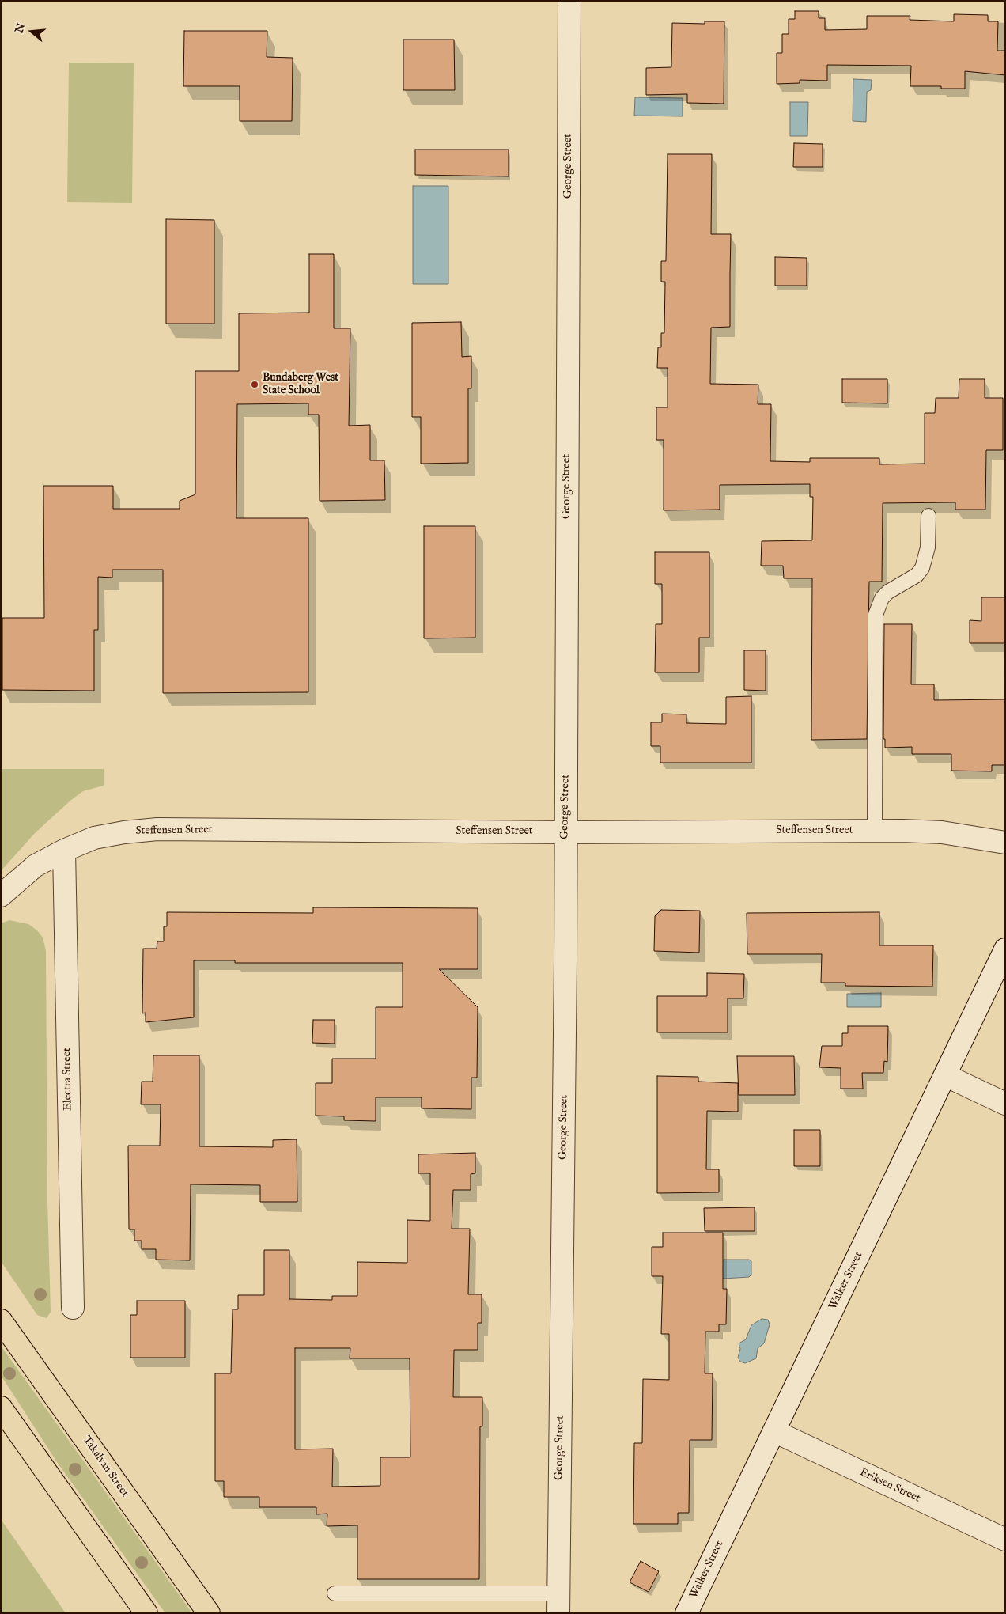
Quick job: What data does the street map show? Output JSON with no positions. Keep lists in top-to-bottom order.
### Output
{
  "streets": {
    "highway": ["Takalvan Street"],
    "street": [
      "George Street",
      "Steffensen Street",
      "Electra Street",
      "Walker Street",
      "Eriksen Street"
    ]
  },
  "crossings": [
    ["George Street", "Steffensen Street"],
    ["Steffensen Street", "Electra Street"],
    ["Walker Street", "Eriksen Street"]
  ],
  "places": ["Bundaberg West State School"],
  "north": "left"
}
